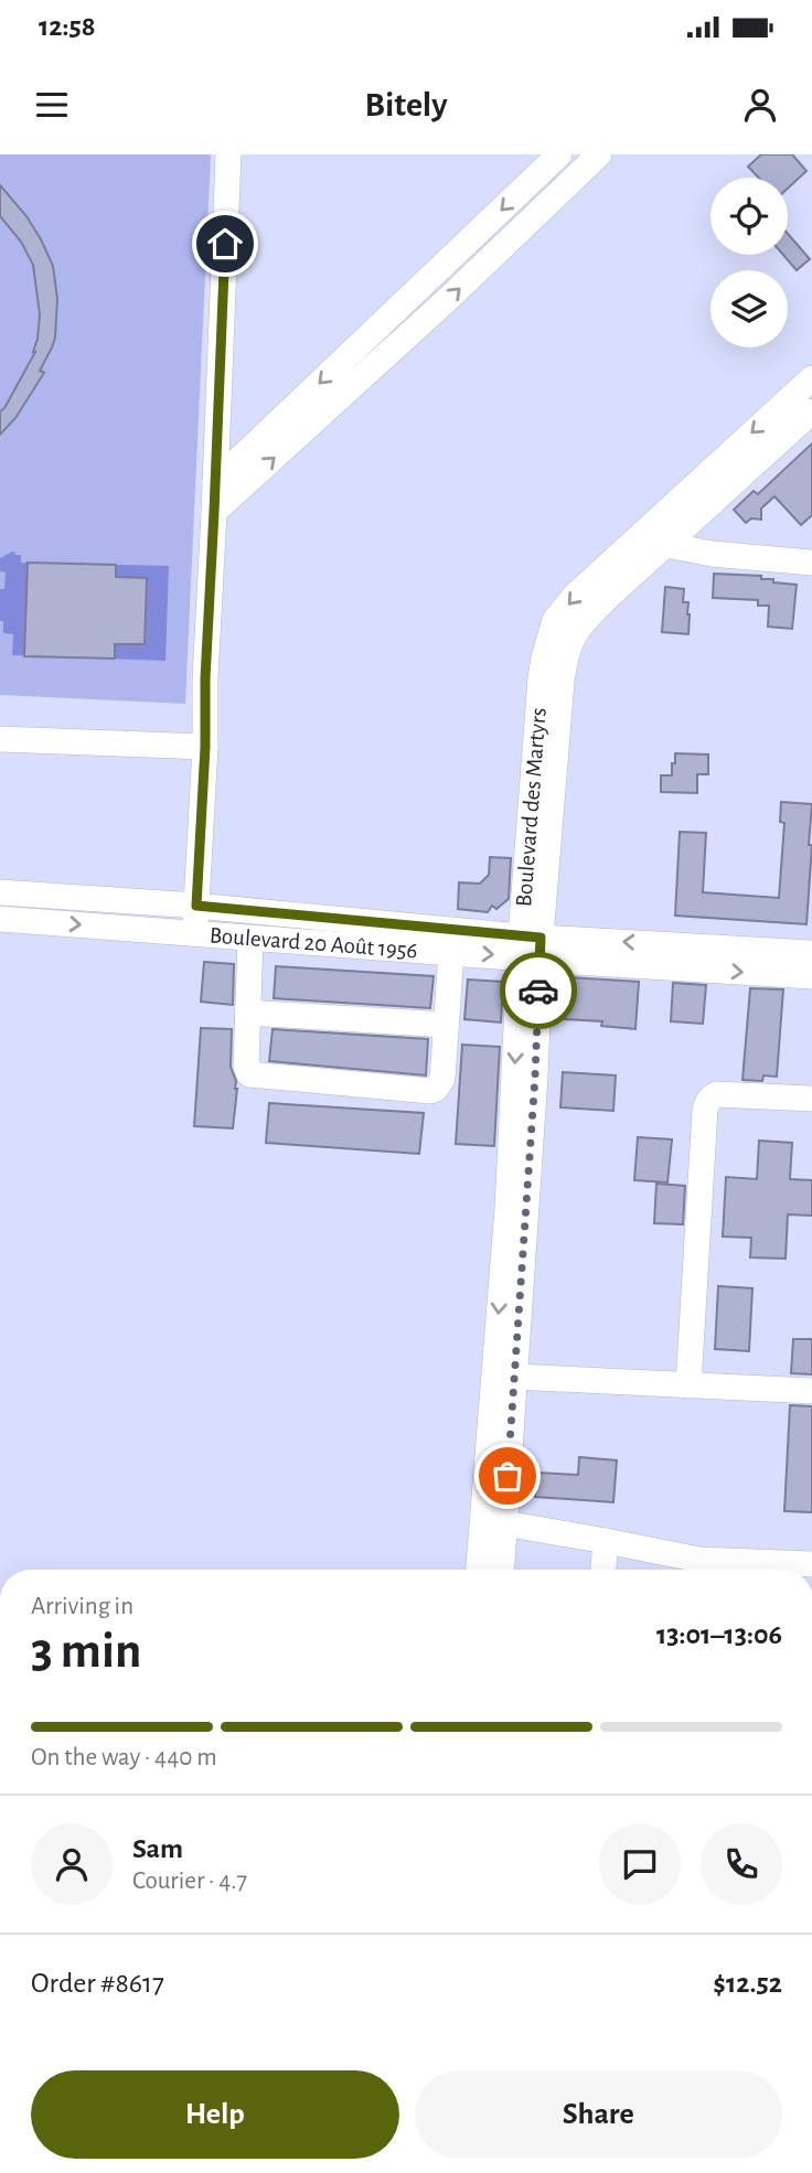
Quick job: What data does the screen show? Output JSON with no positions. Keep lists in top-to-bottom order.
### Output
{
  "streets": {
    "street": ["Boulevard des Martyrs", "Boulevard 20 Août 1956"]
  },
  "crossings": [
    ["Boulevard des Martyrs", "Boulevard 20 Août 1956"]
  ],
  "page": {
    "status": "12:58",
    "header": "Bitely",
    "heading": ["3 min", "Arriving in", "13:01–13:06"],
    "panel": [
      "Sam",
      "Courier · 4.7",
      "Order #8617",
      "$12.52"
    ],
    "bar": "On the way · 440 m",
    "buttons": ["Help", "Share"]
  }
}
